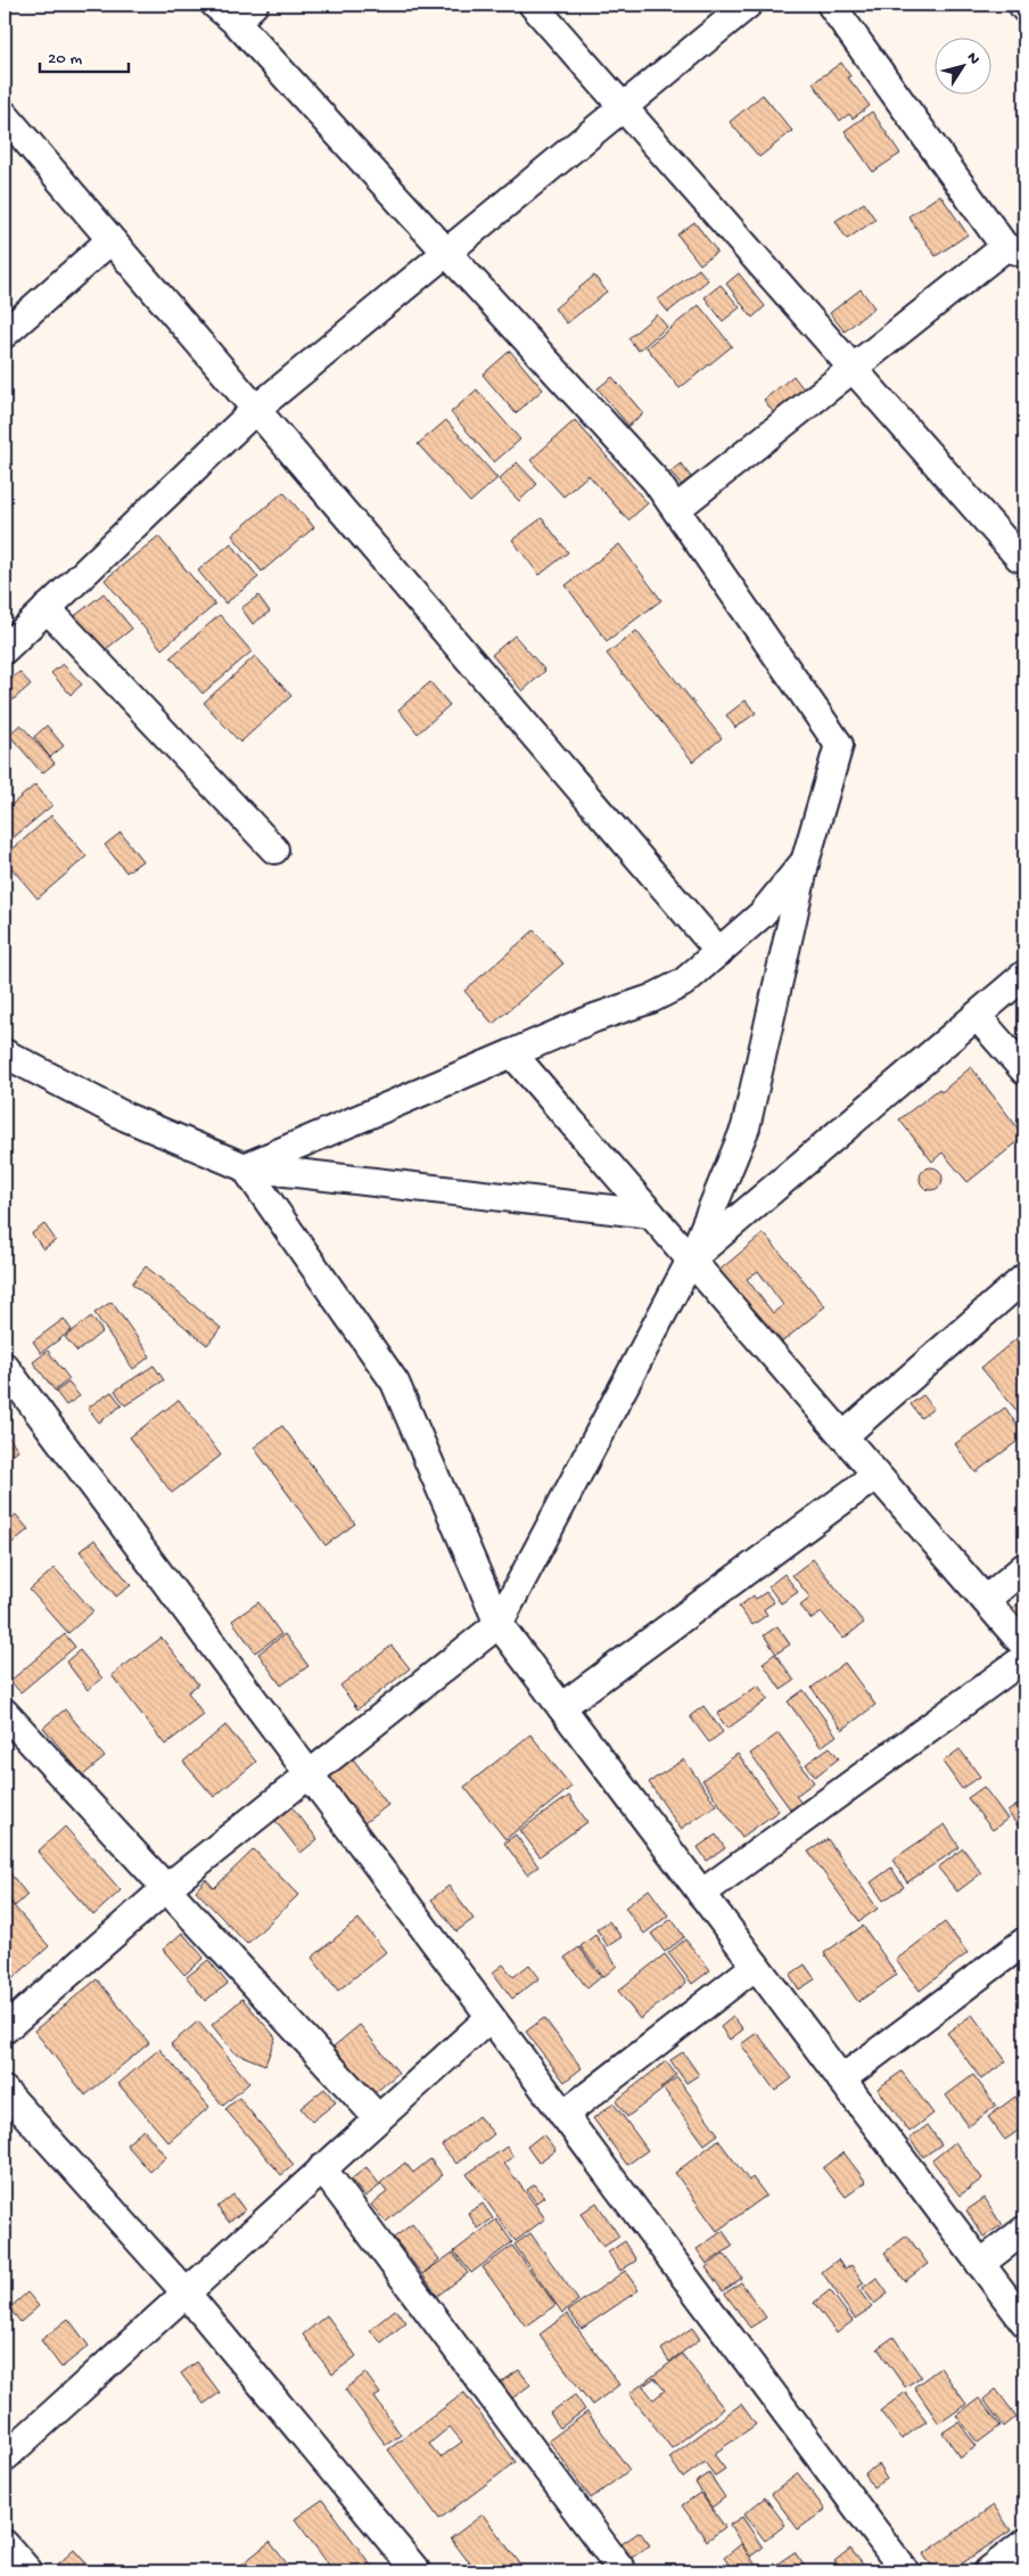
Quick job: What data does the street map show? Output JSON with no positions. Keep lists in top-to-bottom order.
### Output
{
  "scale_bar": "20 m",
  "north": "top right"
}
